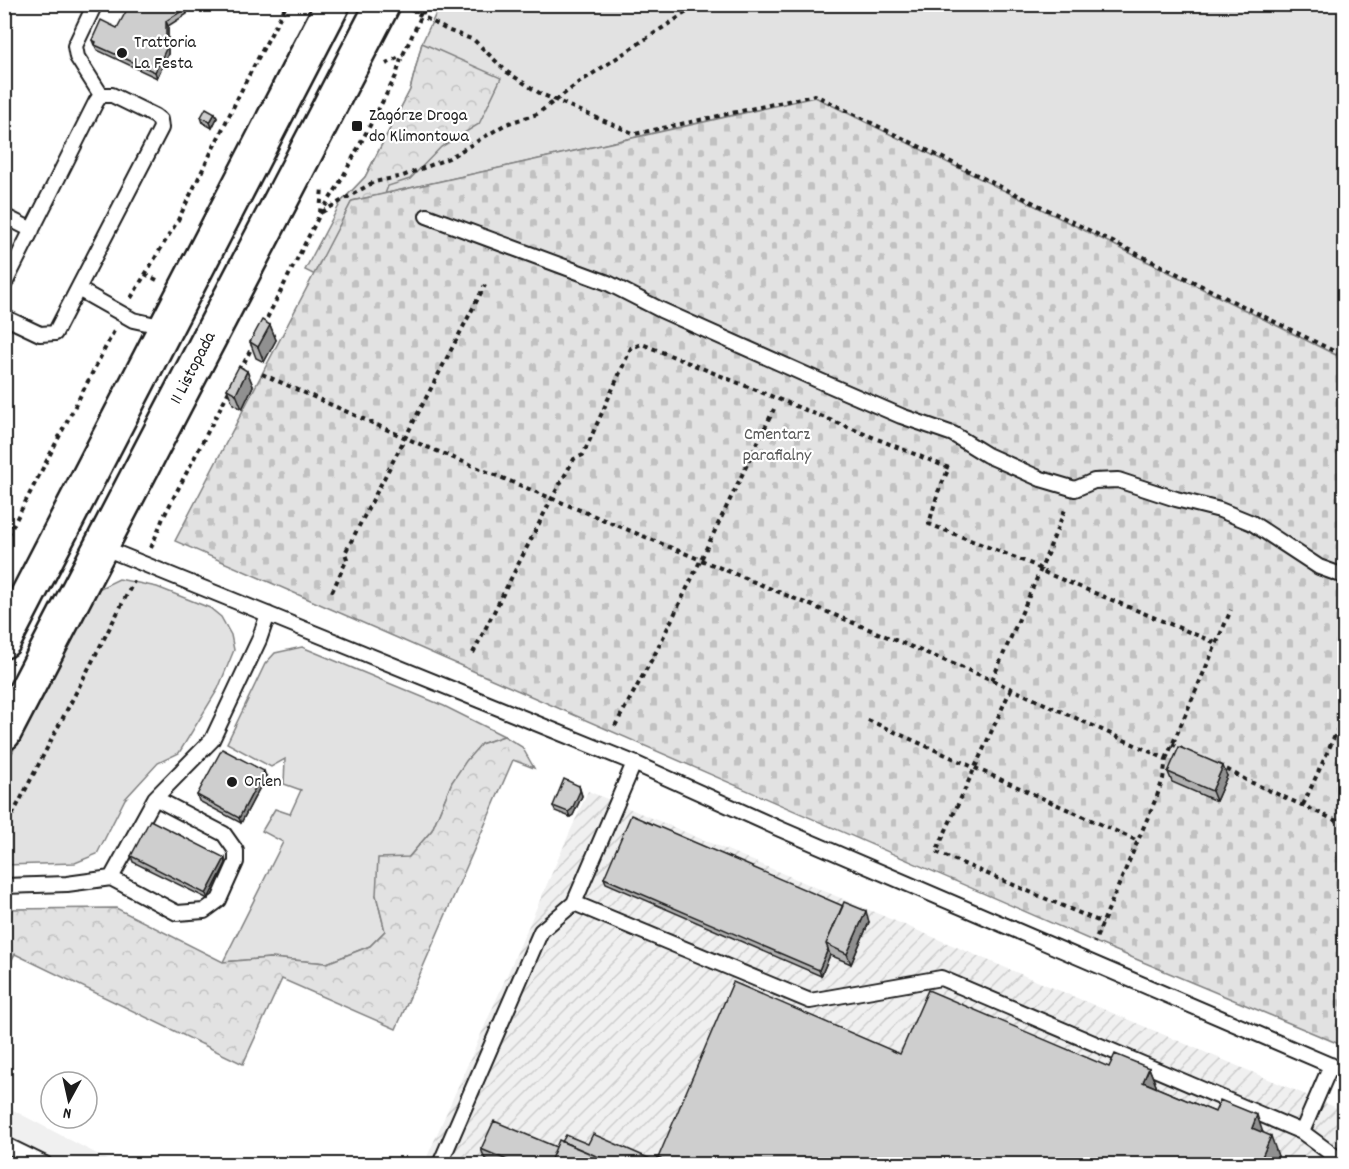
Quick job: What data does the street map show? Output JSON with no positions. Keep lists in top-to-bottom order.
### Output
{
  "streets": {
    "main road": ["11 Listopada"]
  },
  "parks": ["Cmentarz parafialny"],
  "places": {
    "other": ["Trattoria La Festa", "Orlen"],
    "transit": ["Zagórze Droga do Klimontowa"]
  },
  "north": "bottom"
}
